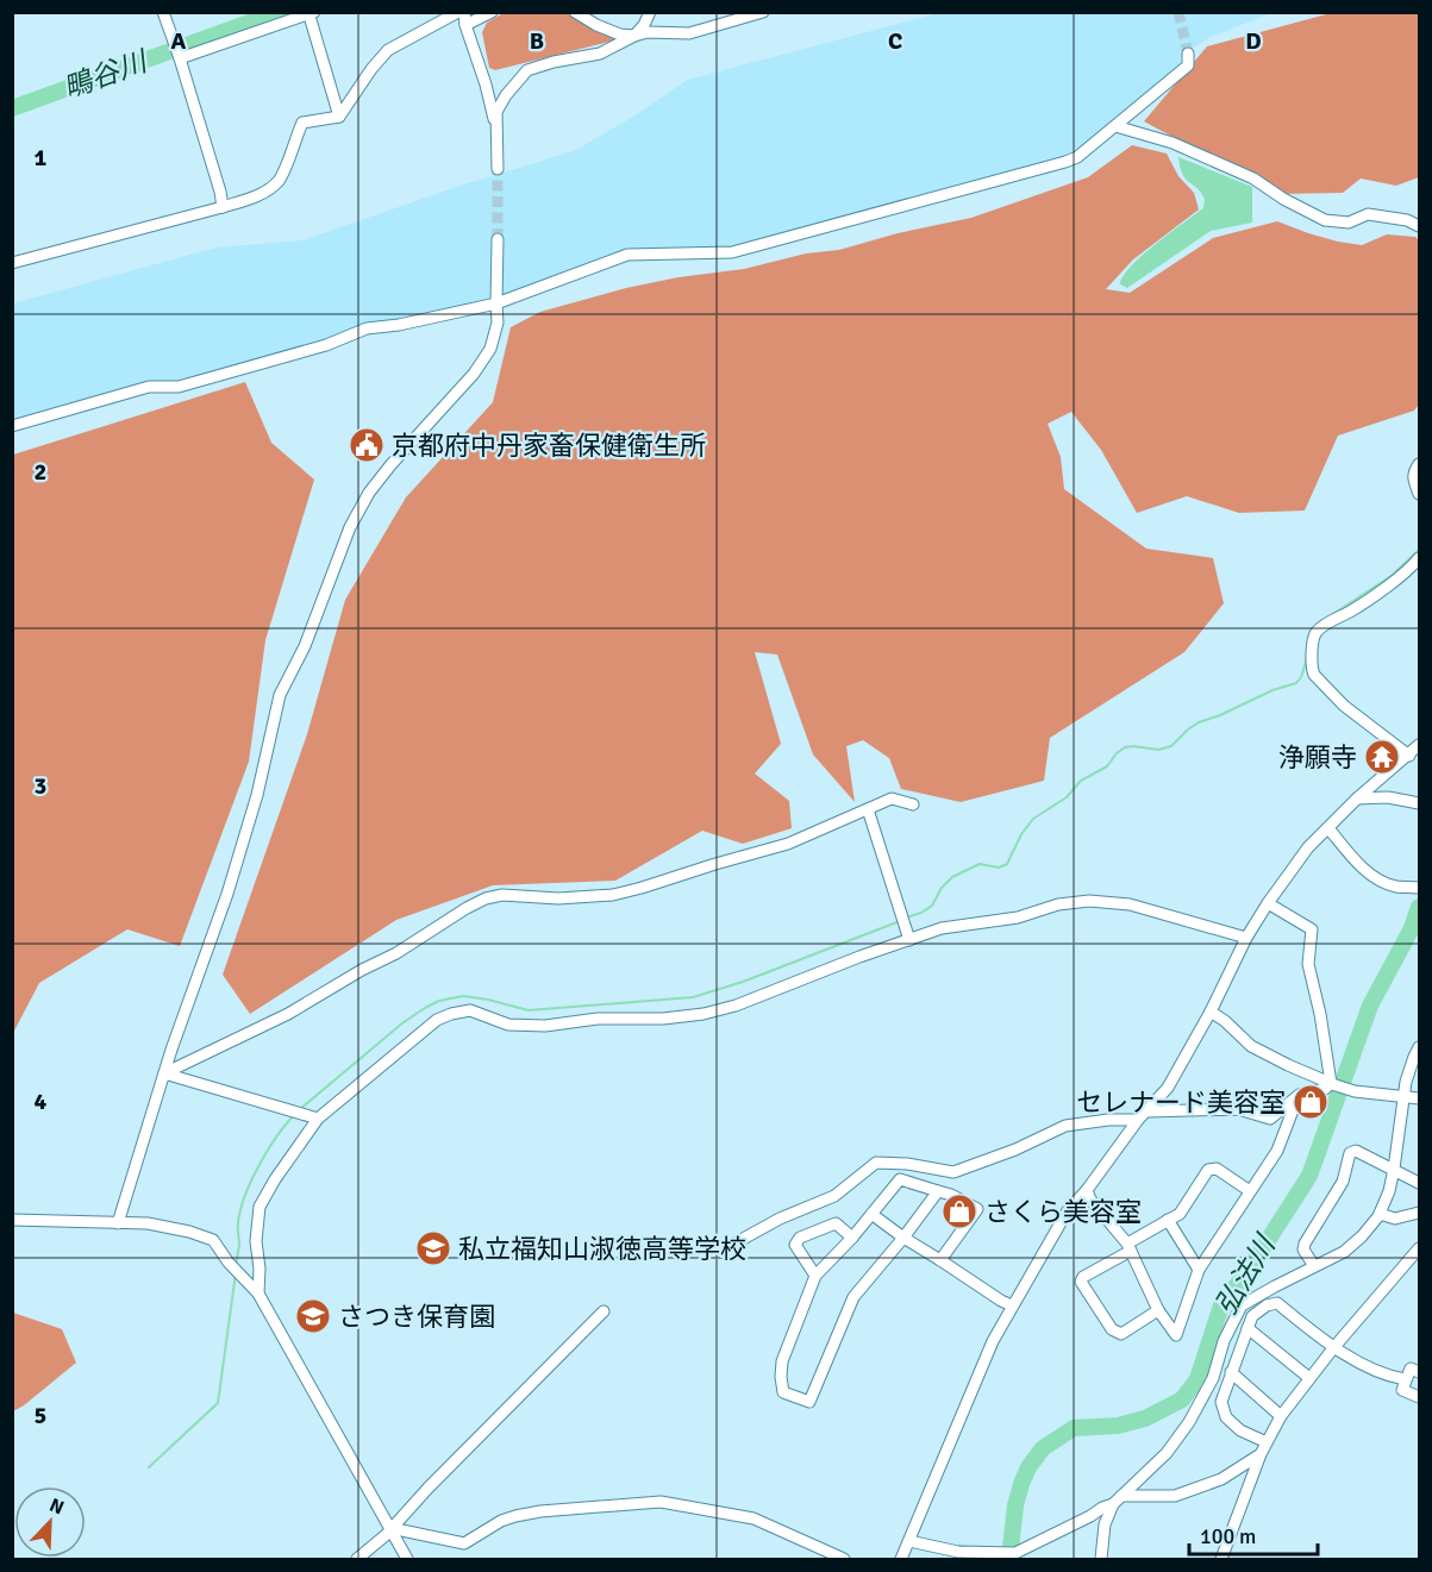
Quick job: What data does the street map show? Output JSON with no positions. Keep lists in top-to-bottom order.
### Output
{
  "water": ["鴫谷川", "弘法川"],
  "places": {
    "public building": ["京都府中丹家畜保健衛生所"],
    "temple": ["浄願寺"],
    "shop": ["セレナード美容室", "さくら美容室"],
    "school or university": ["私立福知山淑徳高等学校", "さつき保育園"]
  },
  "scale_bar": "100 m",
  "north": "top right",
  "grid": {
    "columns": [
      "A",
      "B",
      "C",
      "D"
    ],
    "rows": [
      "1",
      "2",
      "3",
      "4",
      "5"
    ]
  }
}
